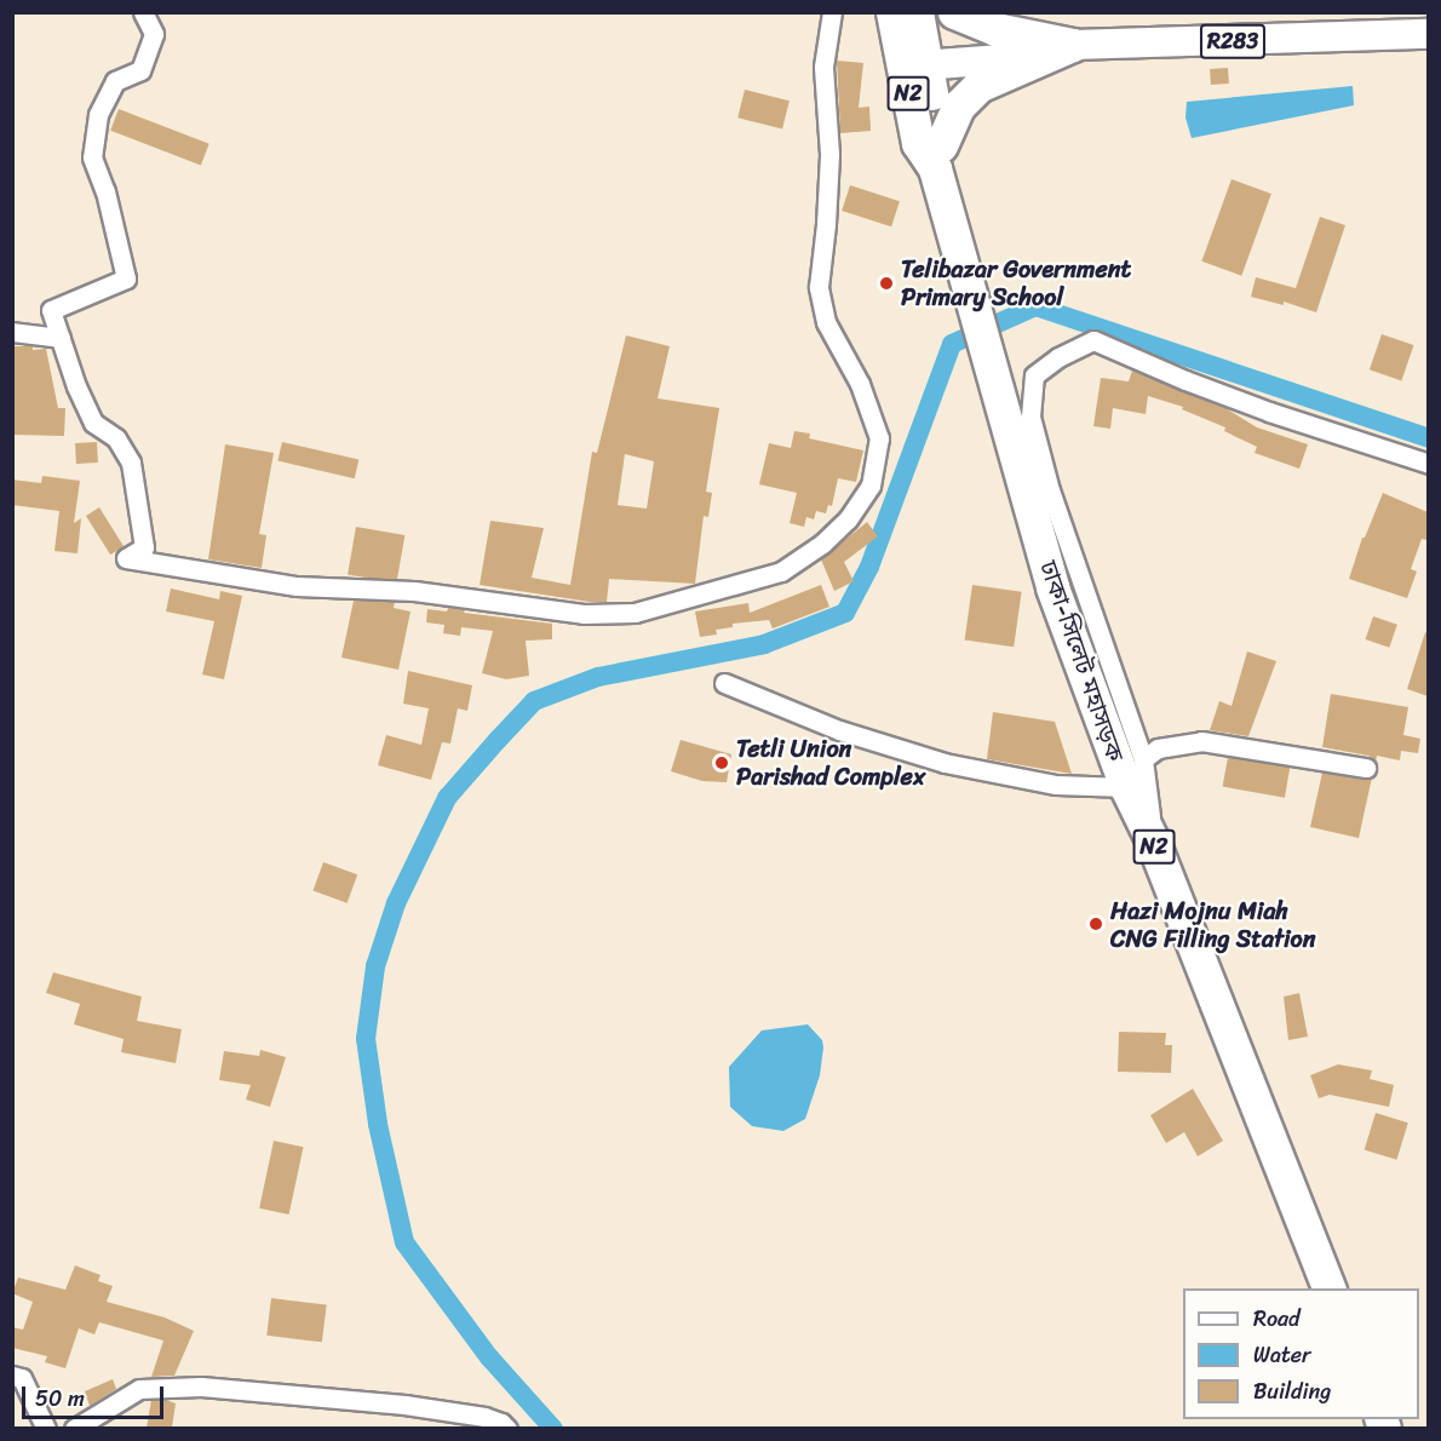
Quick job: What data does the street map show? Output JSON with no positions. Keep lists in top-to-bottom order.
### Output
{
  "streets": {
    "highway": ["R283", "N2", "ঢাকা-সিলেট মহাসড়ক"]
  },
  "crossings": [
    ["R283", "ঢাকা-সিলেট মহাসড়ক"]
  ],
  "places": ["Telibazar Government Primary School", "Tetli Union Parishad Complex", "Hazi Mojnu Miah CNG Filling Station"],
  "legend": ["Road", "Water", "Building"],
  "scale_bar": "50 m"
}
